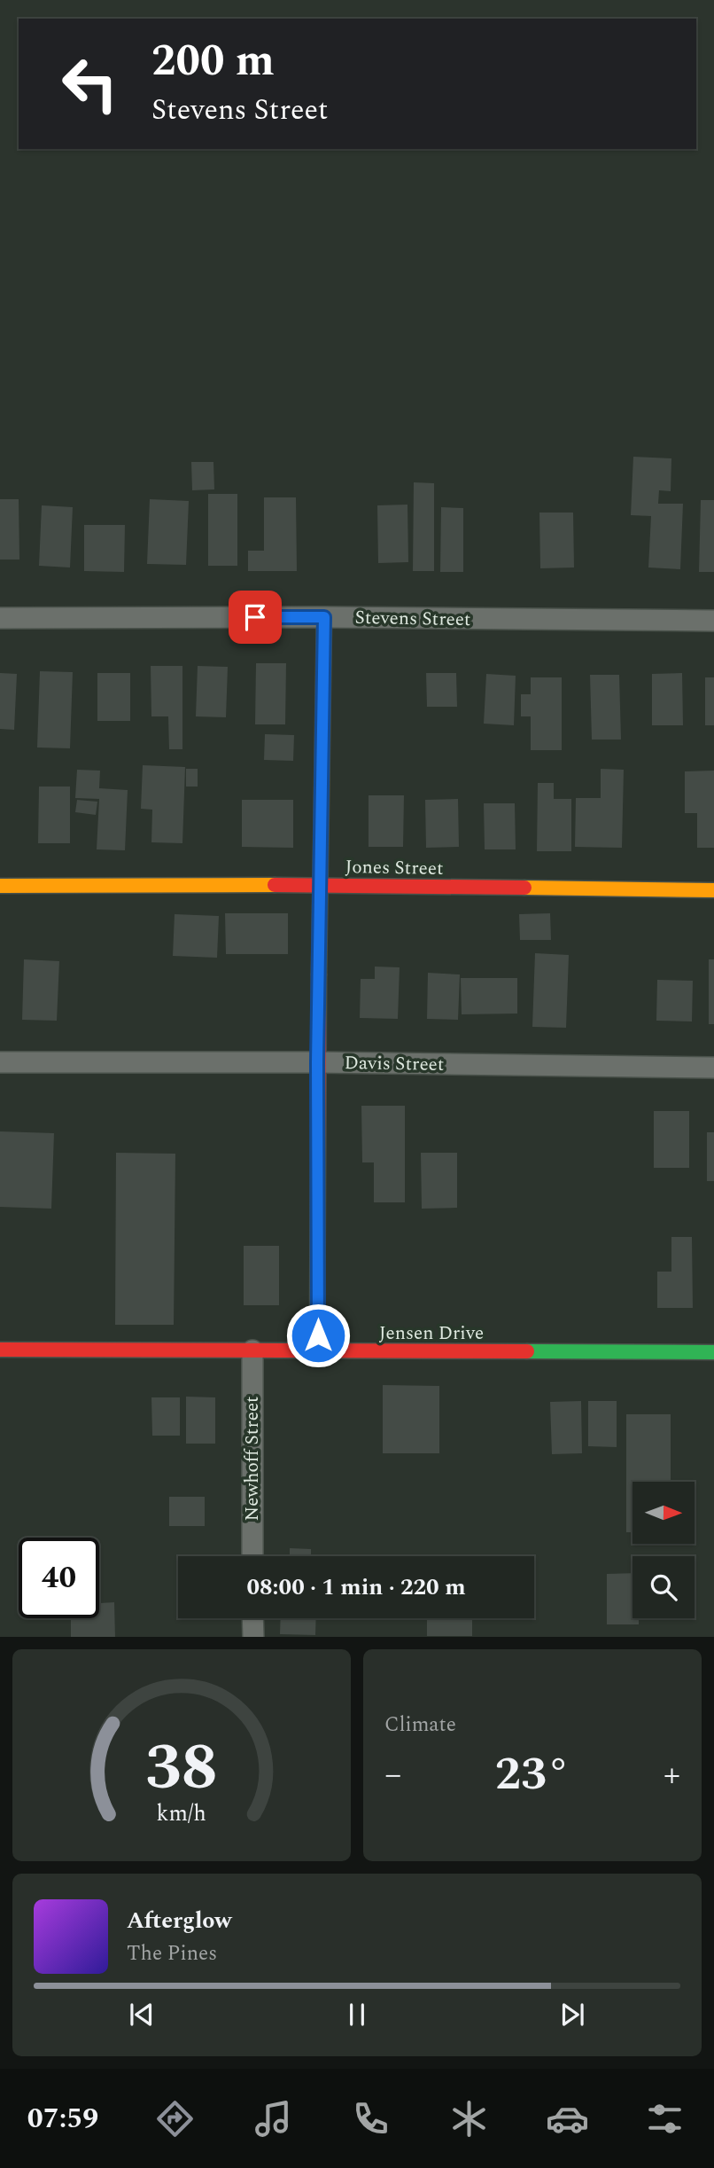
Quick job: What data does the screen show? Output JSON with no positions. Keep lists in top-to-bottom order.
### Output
{
  "streets": {
    "street": [
      "Stevens Street",
      "Jones Street",
      "Davis Street",
      "Jensen Drive",
      "Newhoff Street"
    ]
  },
  "crossings": [
    ["Jensen Drive", "Newhoff Street"]
  ],
  "north": "right",
  "page": {
    "turn": ["200 m", "Stevens Street"],
    "limit": "40",
    "trip": "08:00 · 1 min · 220 m",
    "tile": "Climate",
    "heat": ["−", "23°", "+"],
    "song": ["Afterglow", "The Pines"],
    "tabs": "07:59",
    "gauge": ["38", "km/h"]
  }
}
